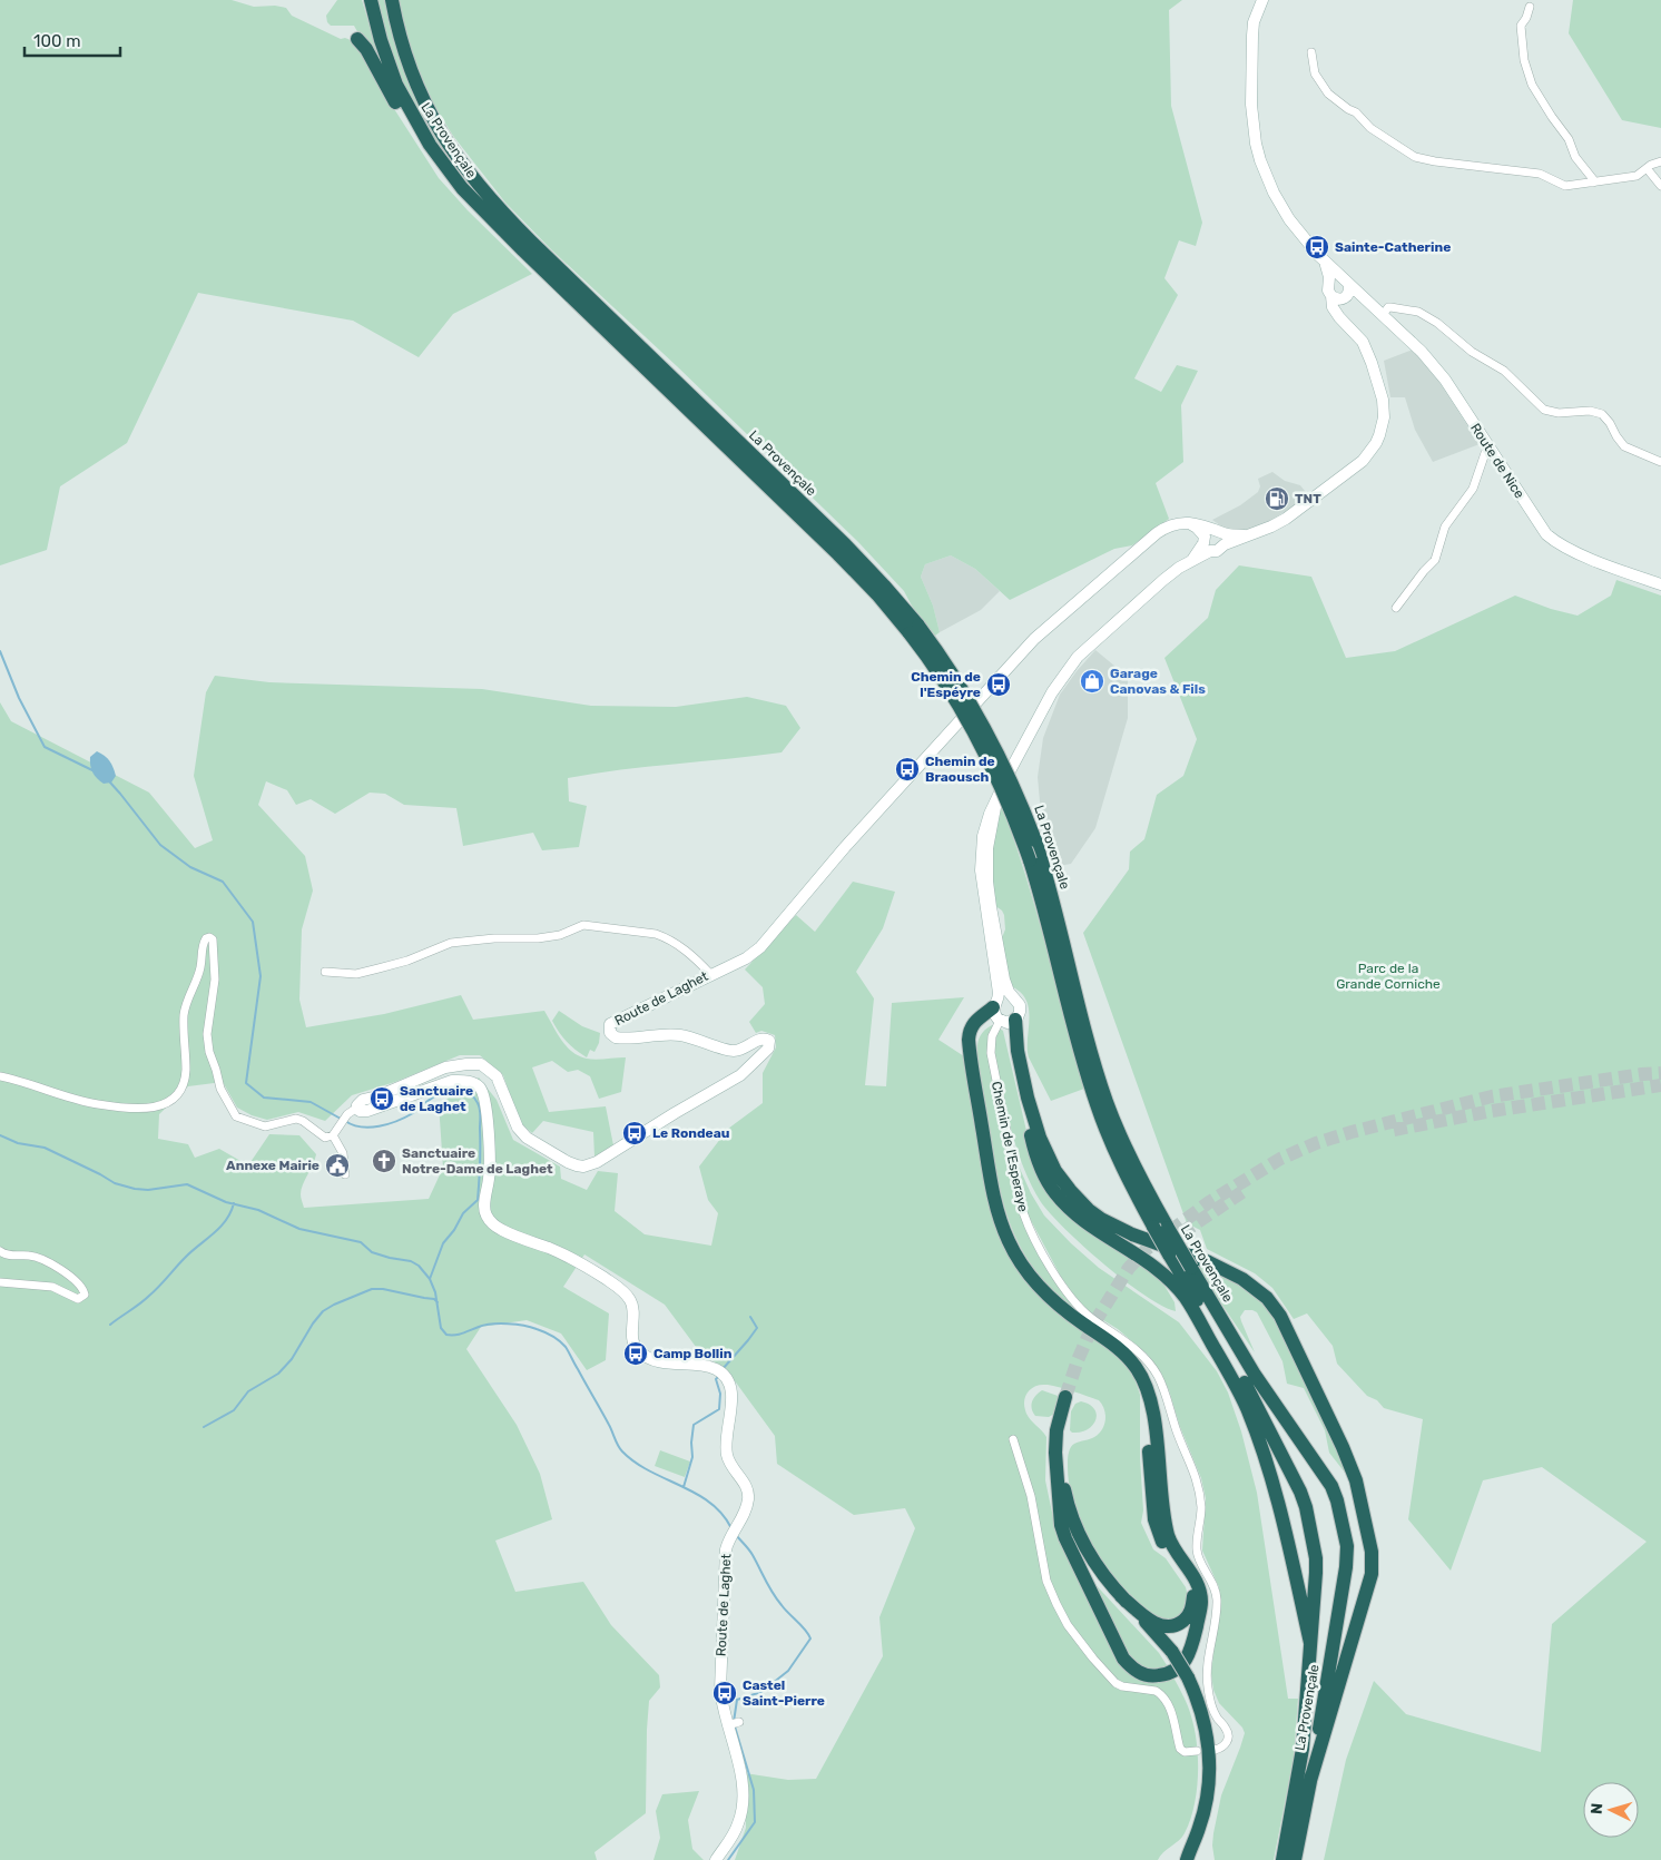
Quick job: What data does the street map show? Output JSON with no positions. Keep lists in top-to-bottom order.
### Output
{
  "streets": {
    "highway": ["La Provençale"],
    "main road": ["Route de Nice", "Route de Laghet"],
    "street": ["Chemin de l'Esperaye"]
  },
  "parks": ["Parc de la Grande Corniche"],
  "places": {
    "bus stop": [
      "Sainte-Catherine",
      "Chemin de l'Espéyre",
      "Chemin de Braousch",
      "Sanctuaire de Laghet",
      "Le Rondeau",
      "Camp Bollin",
      "Castel Saint-Pierre"
    ],
    "fuel station": ["TNT"],
    "shop": ["Garage Canovas & Fils"],
    "church": ["Sanctuaire Notre-Dame de Laghet"],
    "public building": ["Annexe Mairie"]
  },
  "scale_bar": "100 m",
  "north": "left"
}
